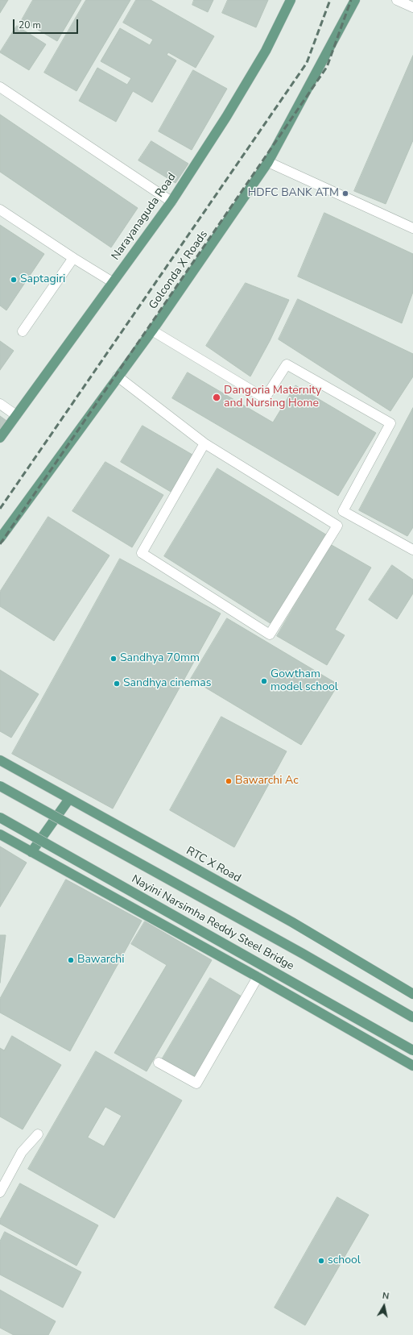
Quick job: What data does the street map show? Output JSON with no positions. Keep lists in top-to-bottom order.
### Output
{
  "streets": {
    "main road": [
      "Narayanaguda Road",
      "Golconda X Roads",
      "RTC X Road",
      "Nayini Narsimha Reddy Steel Bridge"
    ]
  },
  "places": [
    "HDFC BANK ATM",
    "Saptagiri",
    "Dangoria Maternity and Nursing Home",
    "Sandhya 70mm",
    "Gowtham model school",
    "Sandhya cinemas",
    "Bawarchi Ac",
    "Bawarchi",
    "school"
  ],
  "scale_bar": "20 m",
  "north": "top"
}
